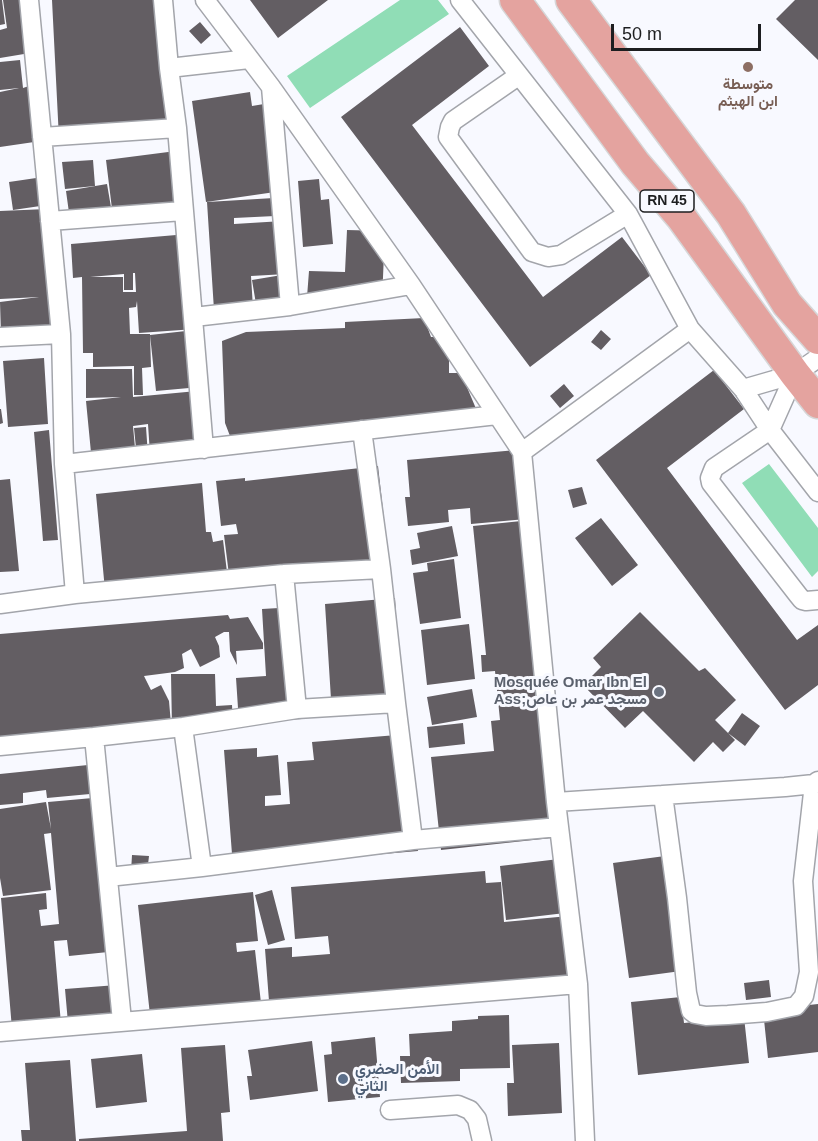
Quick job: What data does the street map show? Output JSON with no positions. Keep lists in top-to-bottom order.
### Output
{
  "streets": {
    "main road": ["RN 45"]
  },
  "places": ["متوسطة ابن الهيثم", "Mosquée Omar Ibn El Ass;مسجد عمر بن عاص", "الأمن الحضري الثاني"],
  "scale_bar": "50 m"
}
